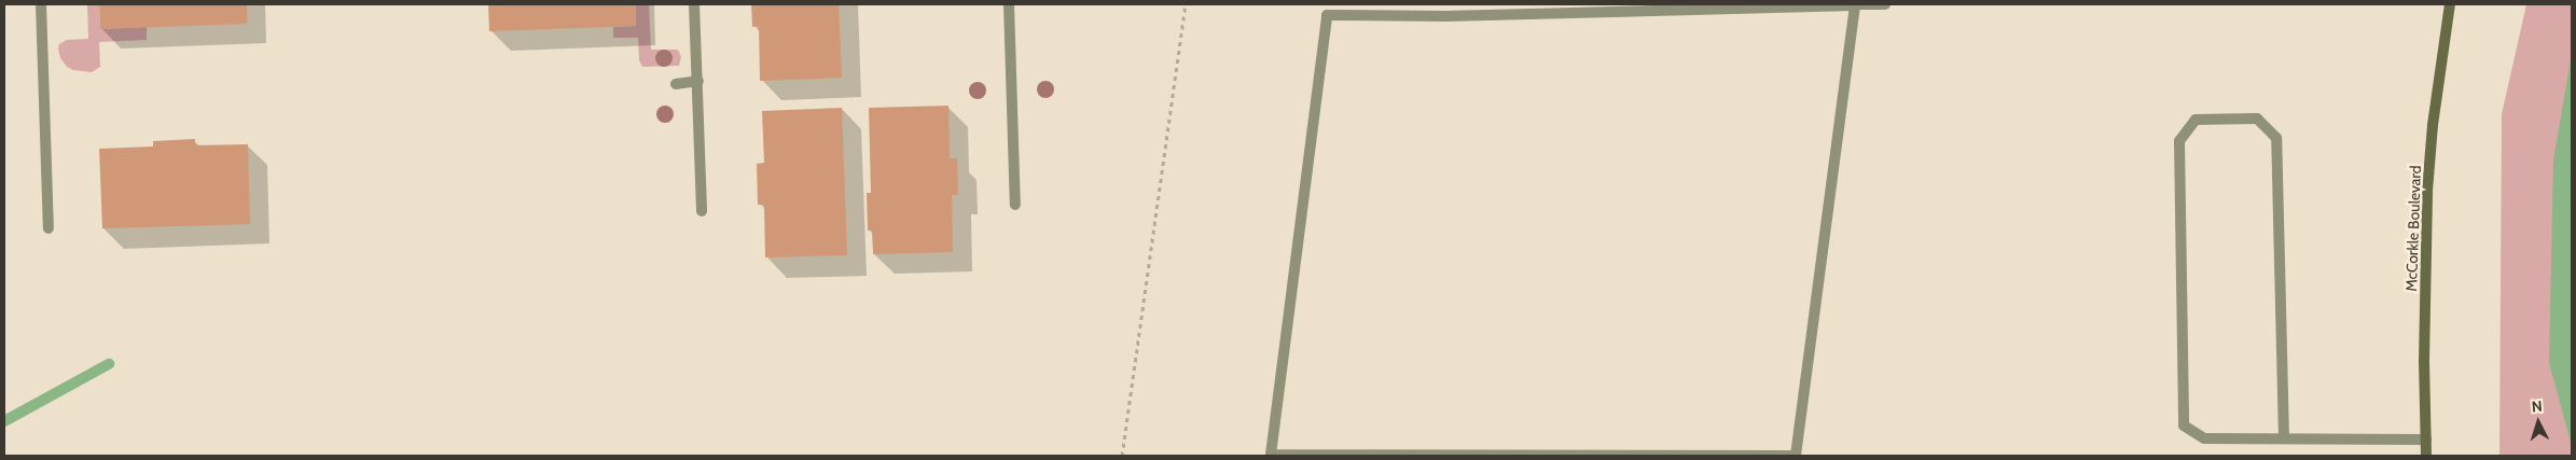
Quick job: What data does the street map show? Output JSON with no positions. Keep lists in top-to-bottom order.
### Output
{
  "streets": {
    "street": ["McCorkle Boulevard"]
  },
  "north": "top"
}
